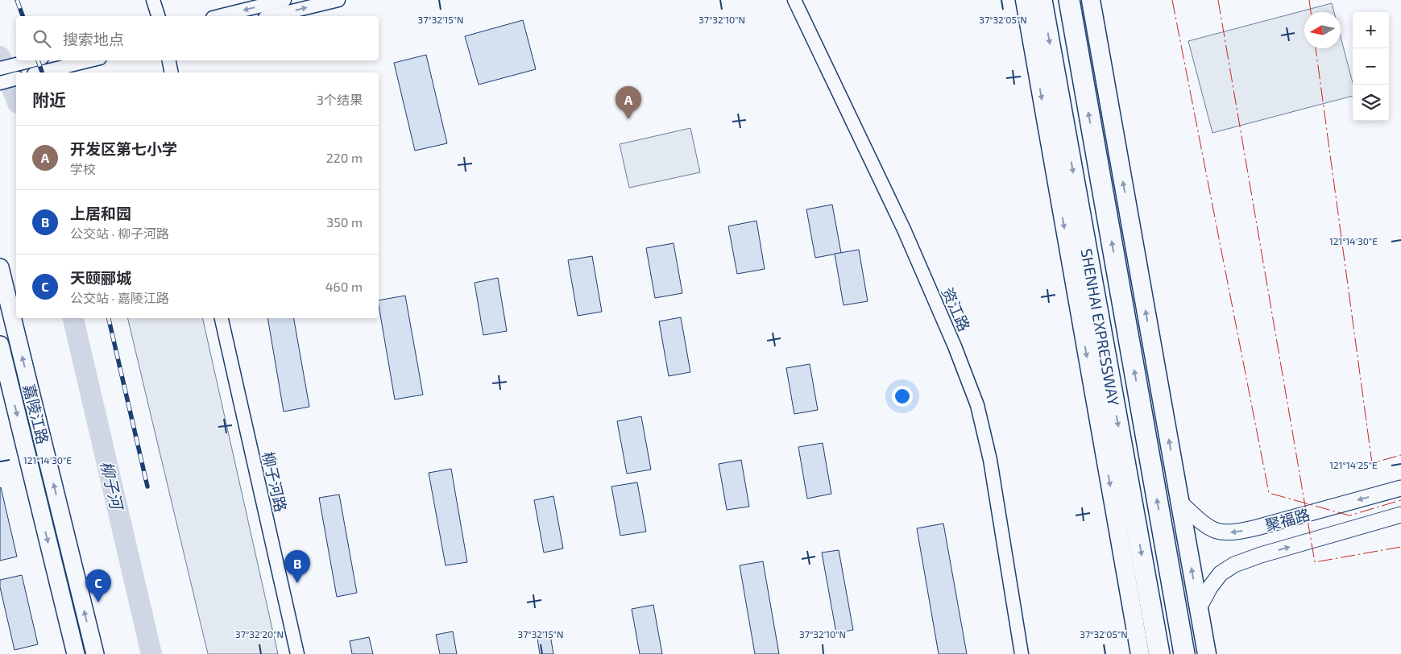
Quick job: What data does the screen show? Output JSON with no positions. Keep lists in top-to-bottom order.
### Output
{
  "streets": {
    "highway": ["SHENHAI EXPRESSWAY"],
    "main road": ["嘉陵江路", "聚福路"],
    "street": ["资江路", "柳子河路"]
  },
  "water": ["柳子河"],
  "north": "left",
  "page": {
    "map_buttons": ["+", "−"],
    "search": "搜索地点",
    "heading": ["附近", "3个结果"],
    "pins": ["A", "B", "C"],
    "list": [
      {
        "mark": "A",
        "name": "开发区第七小学",
        "note": "学校",
        "value": "220 m"
      },
      {
        "mark": "B",
        "name": "上居和园",
        "note": "公交站 · 柳子河路",
        "value": "350 m"
      },
      {
        "mark": "C",
        "name": "天颐郦城",
        "note": "公交站 · 嘉陵江路",
        "value": "460 m"
      }
    ]
  },
  "coordinates": [
    "37°32'15\"N",
    "37°32'10\"N",
    "37°32'05\"N",
    "121°14'30\"E",
    "121°14'25\"E",
    "37°32'20\"N"
  ]
}
